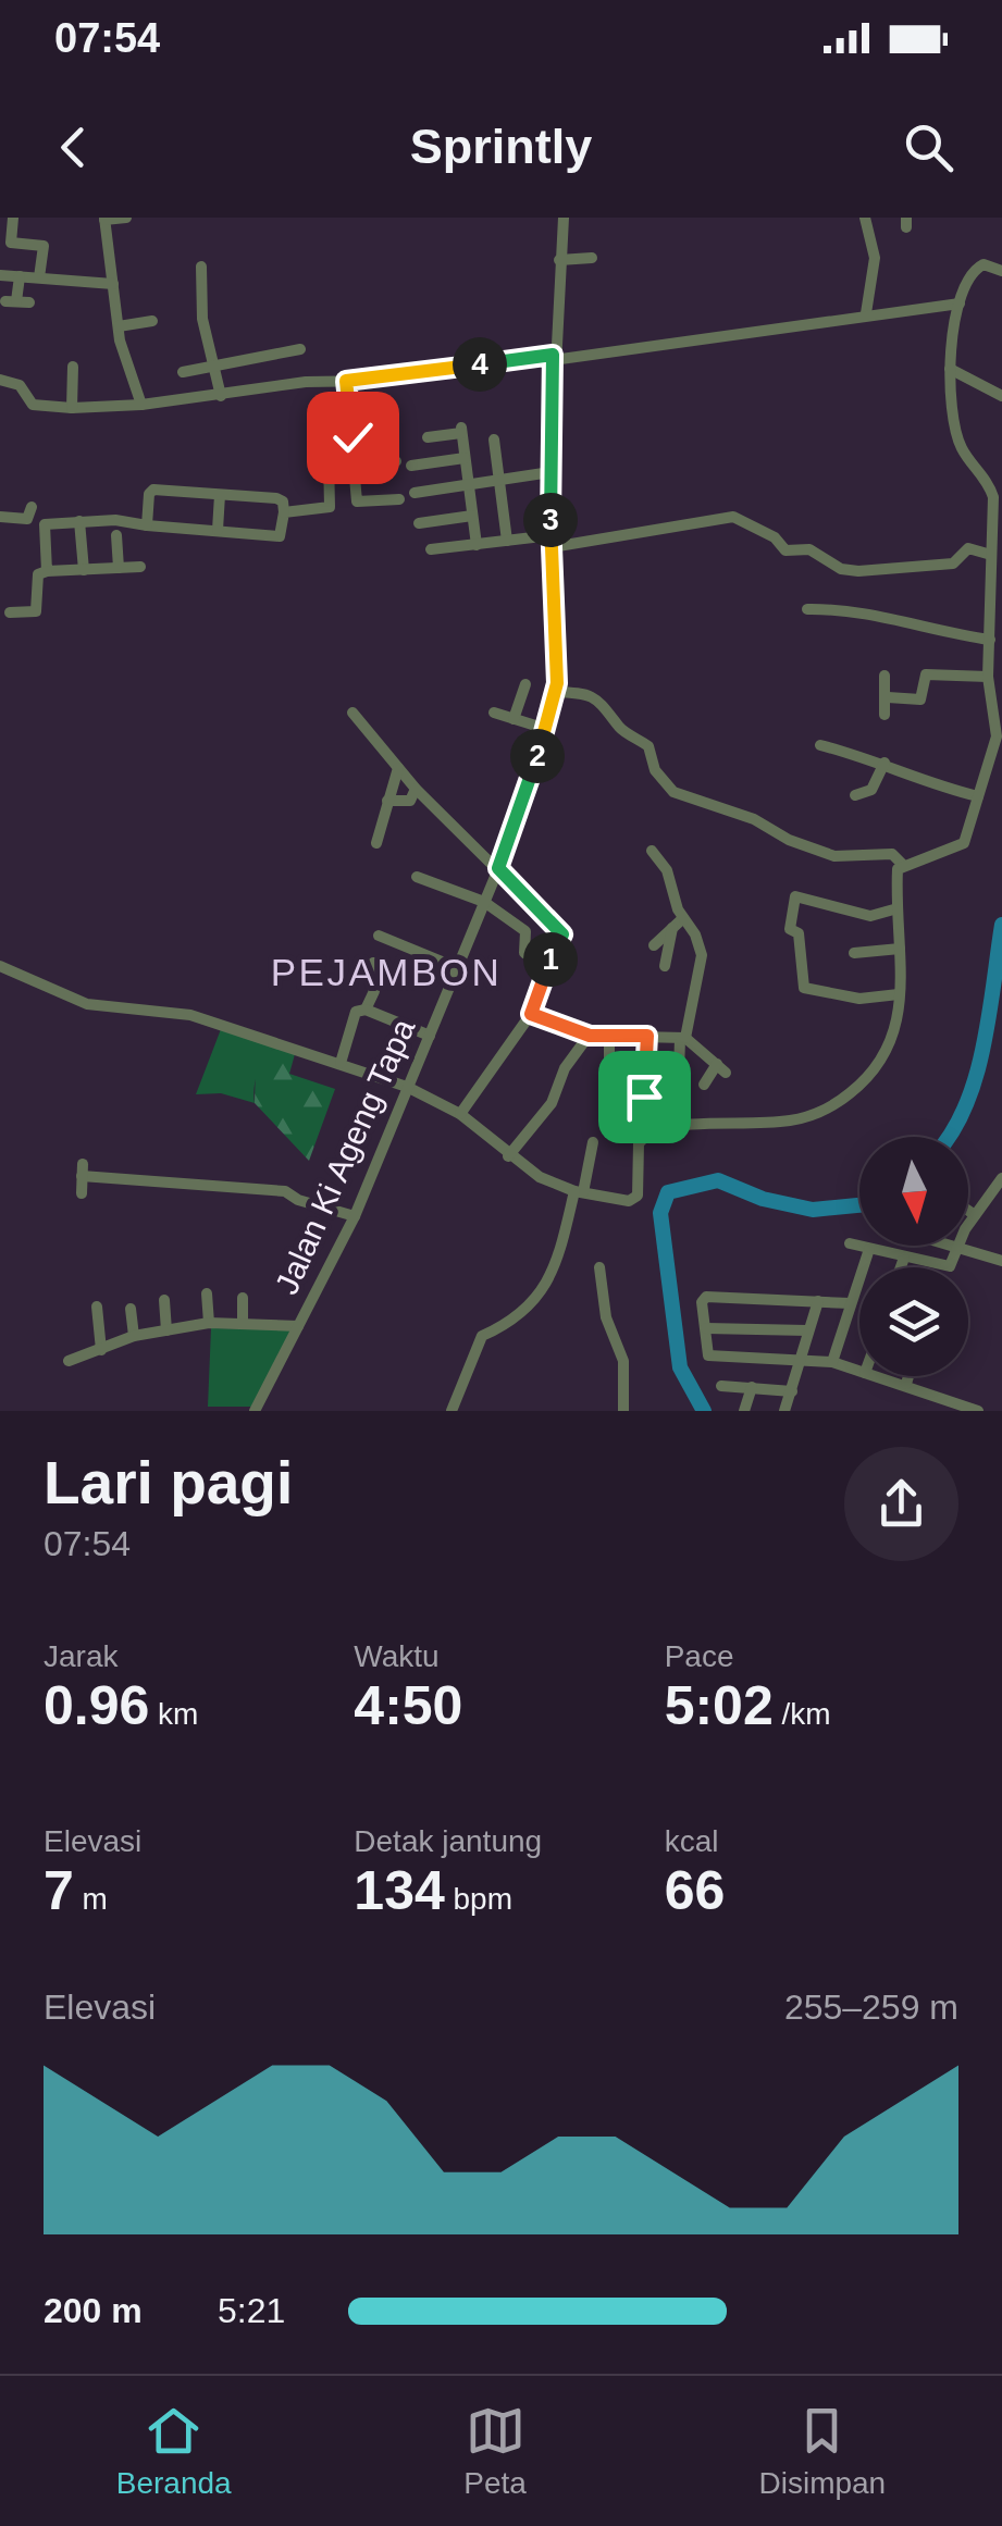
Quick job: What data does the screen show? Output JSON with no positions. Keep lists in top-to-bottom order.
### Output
{
  "streets": {
    "street": ["Jalan Ki Ageng Tapa"]
  },
  "districts": ["PEJAMBON"],
  "north": "bottom",
  "page": {
    "status": "07:54",
    "header": "Sprintly",
    "pins": [
      "4",
      "3",
      "2",
      "1"
    ],
    "heading": ["Lari pagi", "07:54"],
    "stats": [
      ["Jarak", "0.96 km"],
      ["Waktu", "4:50"],
      ["Pace", "5:02 /km"],
      ["Elevasi", "7 m"],
      ["Detak jantung", "134 bpm"],
      ["kcal", "66"]
    ],
    "chart": ["Elevasi", "255–259 m"],
    "list": [
      {
        "name": "200 m",
        "note": "5:21"
      }
    ],
    "tabs": ["Beranda", "Peta", "Disimpan"]
  }
}
